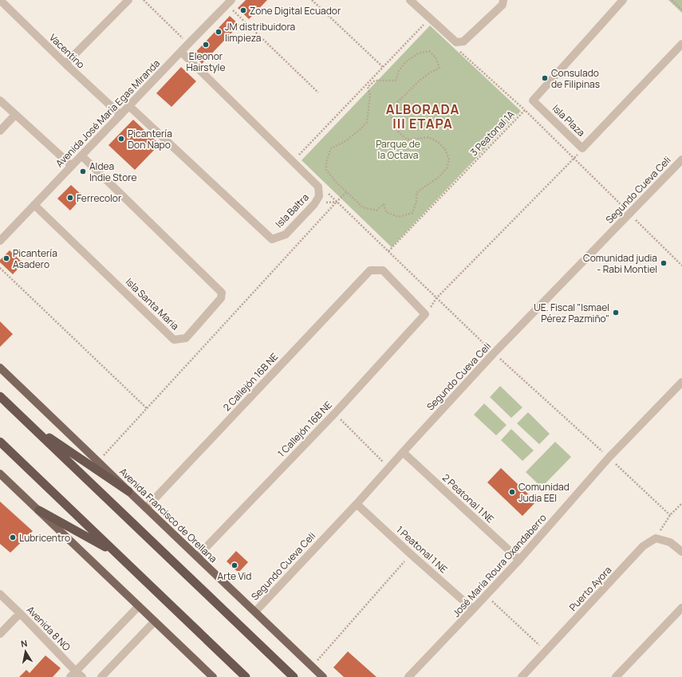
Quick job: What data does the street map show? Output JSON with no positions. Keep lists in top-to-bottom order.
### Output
{
  "streets": {
    "main road": ["Avenida Francisco de Orellana"],
    "street": [
      "Vacentino",
      "Avenida José María Egas Miranda",
      "Isla Plaza",
      "Segundo Cueva Celi",
      "Isla Baltra",
      "Isla Santa Maria",
      "2 Callejón 16B NE",
      "1 Callejón 16B NE",
      "2 Peatonal 1 NE",
      "1 Peatonal 1 NE",
      "José María Roura Oxandaberro",
      "Puerto Ayora",
      "Avenida 8 NO"
    ],
    "path": ["3 Peatonal 1A"]
  },
  "crossings": [
    ["Vacentino", "Avenida José María Egas Miranda"],
    ["Avenida José María Egas Miranda", "Isla Baltra"],
    ["Avenida José María Egas Miranda", "Isla Santa Maria"],
    ["3 Peatonal 1A", "Segundo Cueva Celi"],
    ["Segundo Cueva Celi", "2 Peatonal 1 NE"],
    ["Segundo Cueva Celi", "Avenida Francisco de Orellana"],
    ["Segundo Cueva Celi", "1 Peatonal 1 NE"],
    ["2 Callejón 16B NE", "1 Callejón 16B NE"],
    ["2 Callejón 16B NE", "Avenida Francisco de Orellana"],
    ["1 Callejón 16B NE", "Avenida Francisco de Orellana"],
    ["2 Peatonal 1 NE", "José María Roura Oxandaberro"],
    ["1 Peatonal 1 NE", "José María Roura Oxandaberro"]
  ],
  "districts": ["ALBORADA III ETAPA"],
  "parks": ["Parque de la Octava"],
  "places": [
    "Zone Digital Ecuador",
    "JM distribuidora limpieza",
    "Eleonor Hairstyle",
    "Consulado de Filipinas",
    "Picantería Don Napo",
    "Aldea Indie Store",
    "Ferrecolor",
    "Picantería Asadero",
    "Comunidad judia - Rabi Montiel",
    "UE. Fiscal \"Ismael Pérez Pazmiño\"",
    "Comunidad Judia EEI",
    "Lubricentro",
    "Arte Vid"
  ],
  "north": "top"
}
